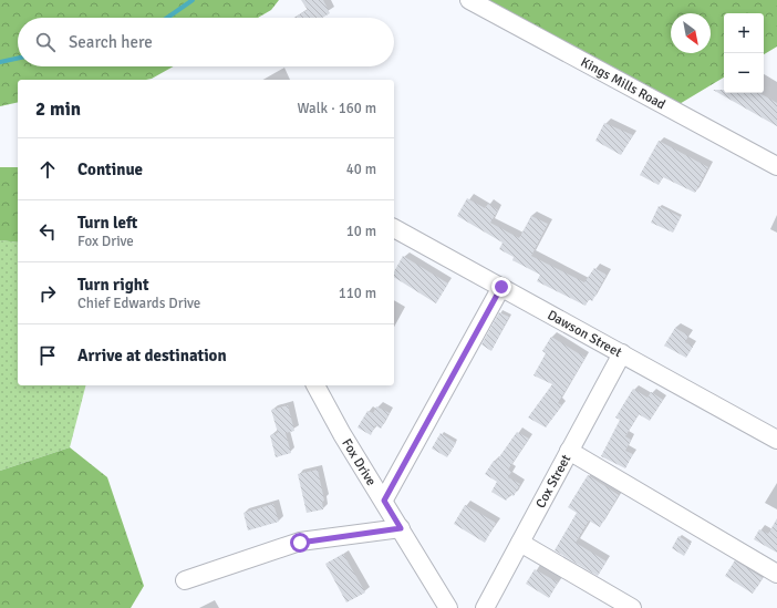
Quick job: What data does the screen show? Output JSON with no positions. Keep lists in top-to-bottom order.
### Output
{
  "streets": {
    "street": [
      "Kings Mills Road",
      "Dawson Street",
      "Fox Drive",
      "Cox Street"
    ]
  },
  "crossings": [
    ["Dawson Street", "Cox Street"]
  ],
  "north": "bottom right",
  "page": {
    "map_buttons": ["+", "−"],
    "search": "Search here",
    "heading": ["2 min", "Walk · 160 m"],
    "list": [
      ["Continue", "40 m"],
      ["Turn left", "Fox Drive", "10 m"],
      ["Turn right", "Chief Edwards Drive", "110 m"],
      "Arrive at destination"
    ]
  }
}
